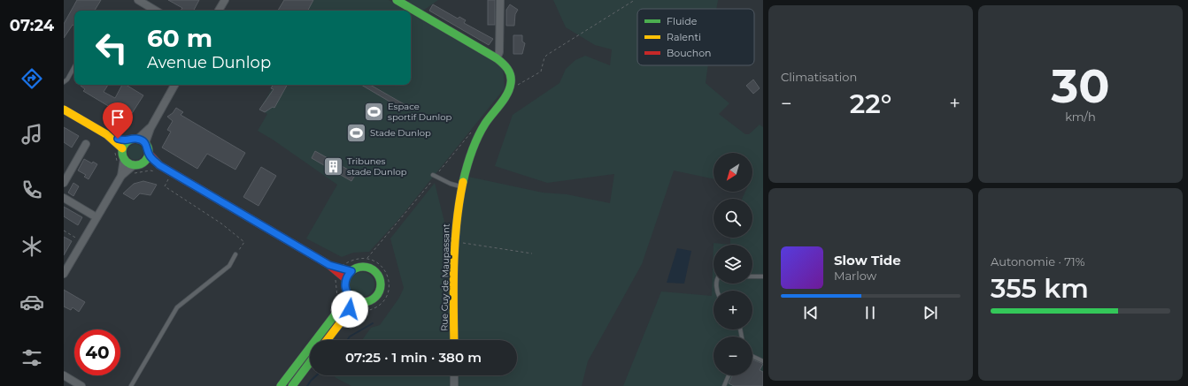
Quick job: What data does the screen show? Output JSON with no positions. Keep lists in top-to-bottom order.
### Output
{
  "streets": {
    "street": ["Rue Guy de Maupassant"]
  },
  "places": {
    "sports": ["Espace sportif Dunlop", "Stade Dunlop"],
    "building": ["Tribunes stade Dunlop"]
  },
  "legend": ["Fluide", "Ralenti", "Bouchon"],
  "north": "bottom left",
  "page": {
    "tabs": "07:24",
    "tile": [
      "Climatisation",
      ["30", "km/h"],
      ["Autonomie · 71%", "355 km"]
    ],
    "turn": ["60 m", "Avenue Dunlop"],
    "heat": ["−", "22°", "+"],
    "map_buttons": ["+", "−"],
    "song": ["Slow Tide", "Marlow"],
    "limit": "40",
    "trip": "07:25 · 1 min · 380 m"
  }
}
